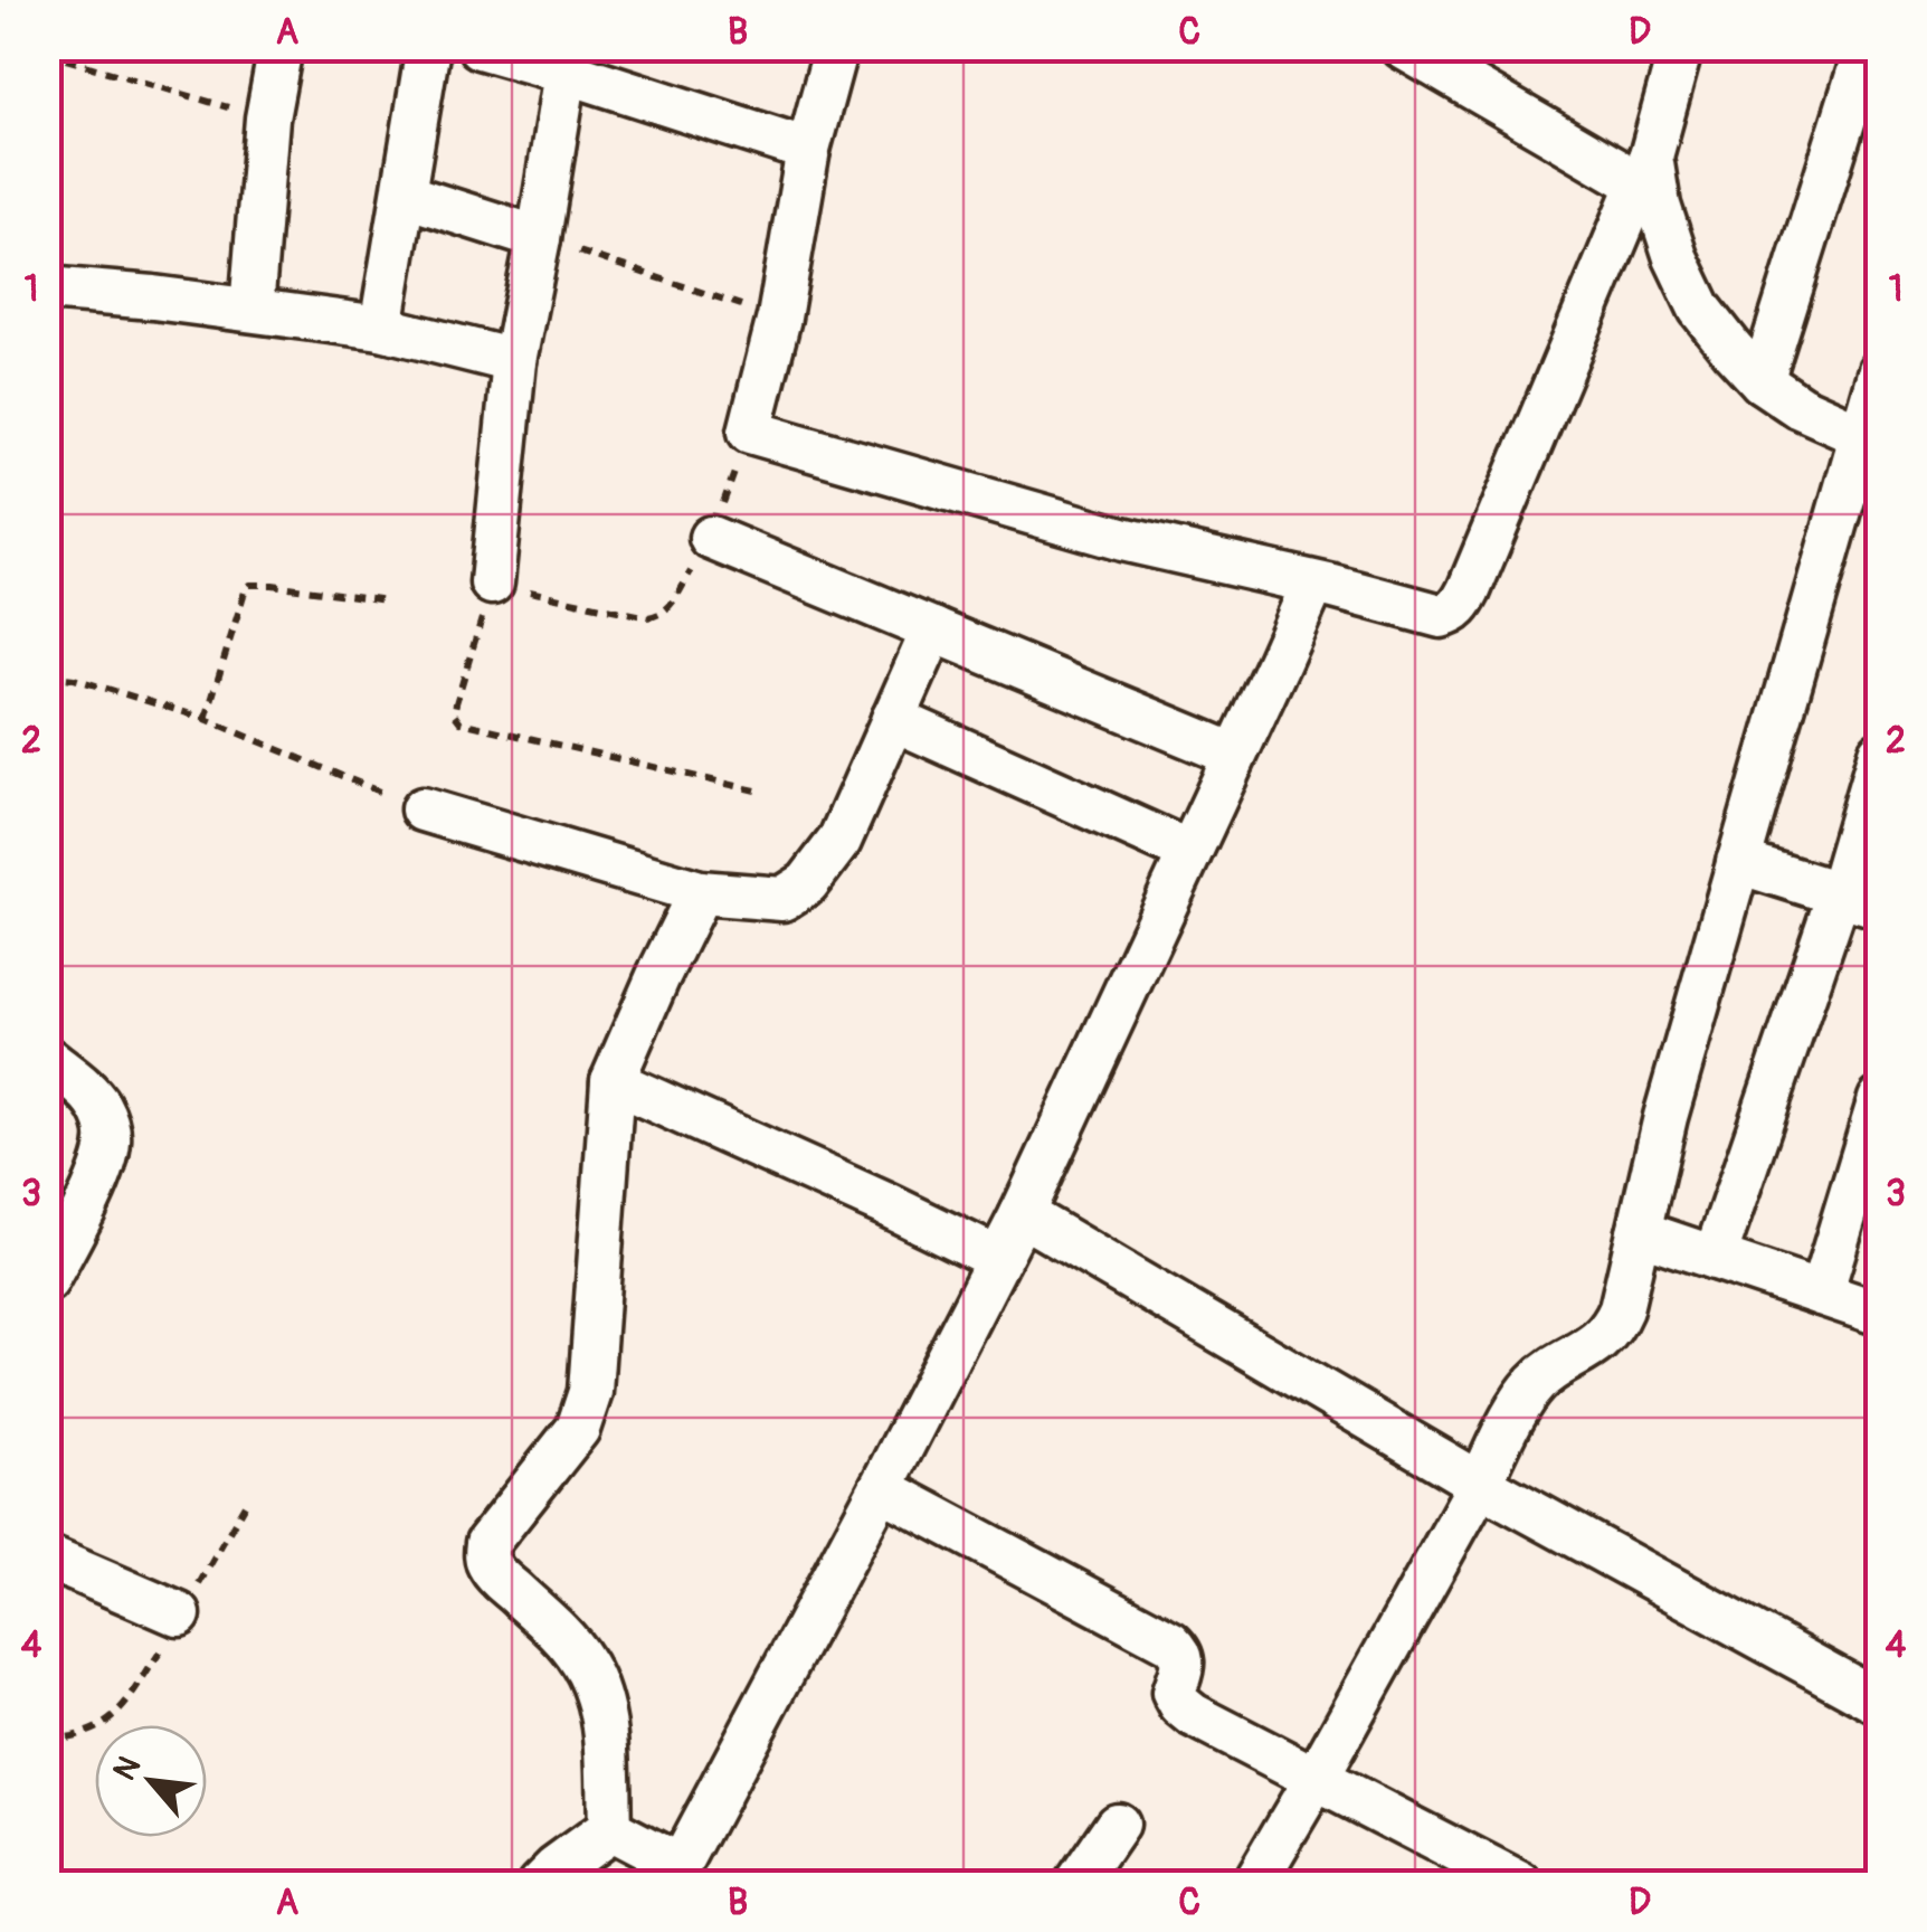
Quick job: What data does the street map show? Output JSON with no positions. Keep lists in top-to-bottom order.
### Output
{
  "north": "top left",
  "grid": {
    "columns": [
      "A",
      "B",
      "C",
      "D"
    ],
    "rows": [
      "1",
      "2",
      "3",
      "4"
    ]
  }
}
